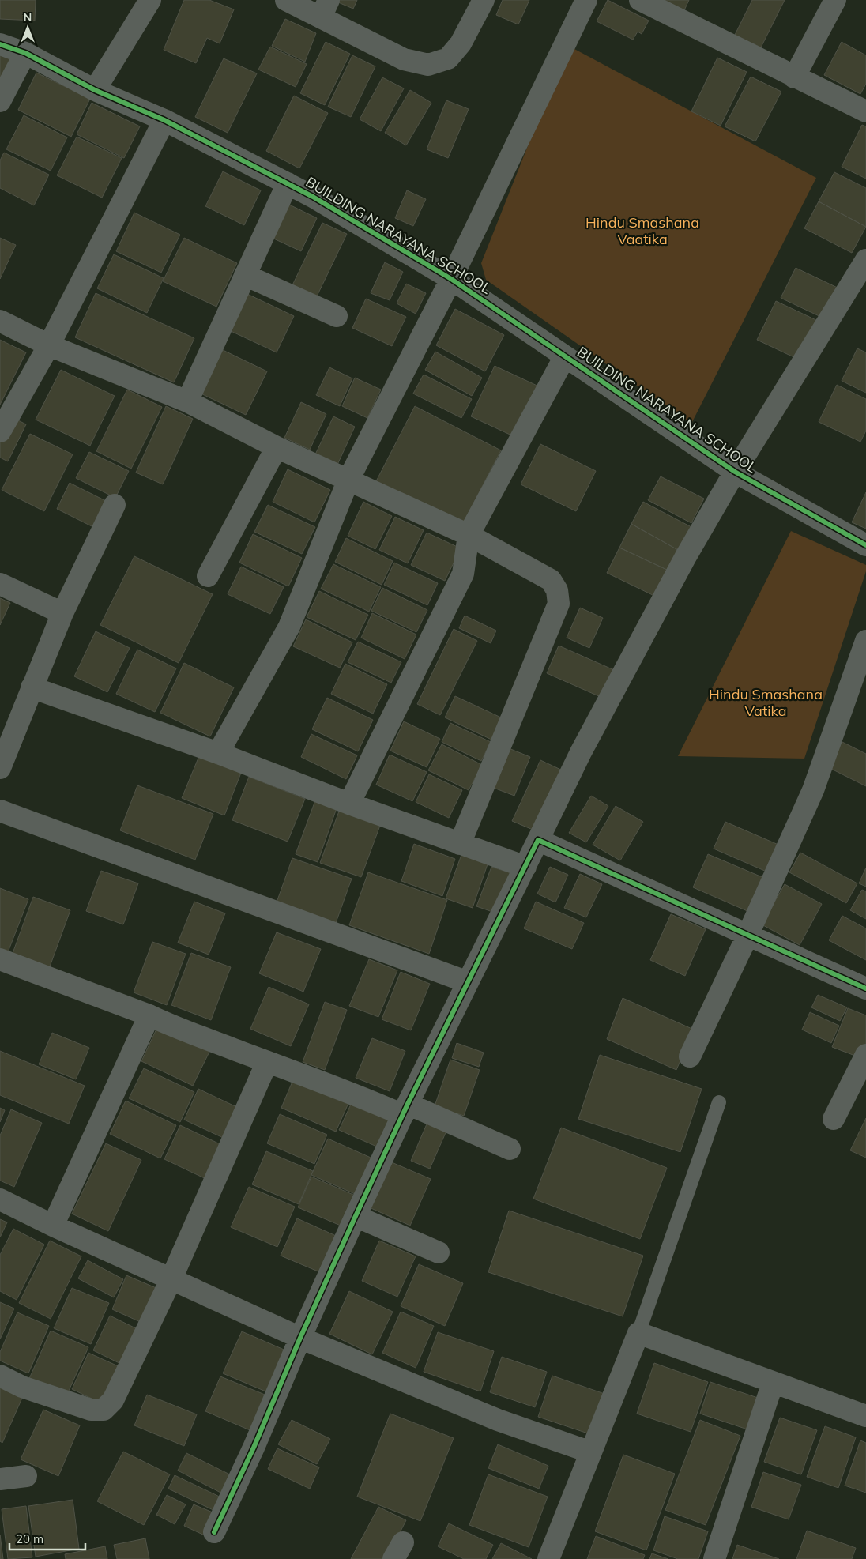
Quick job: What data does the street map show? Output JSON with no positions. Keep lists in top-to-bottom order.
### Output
{
  "streets": {
    "street": ["BUILDING NARAYANA SCHOOL"]
  },
  "parks": ["Hindu Smashana Vaatika", "Hindu Smashana Vatika"],
  "scale_bar": "20 m",
  "north": "top"
}
